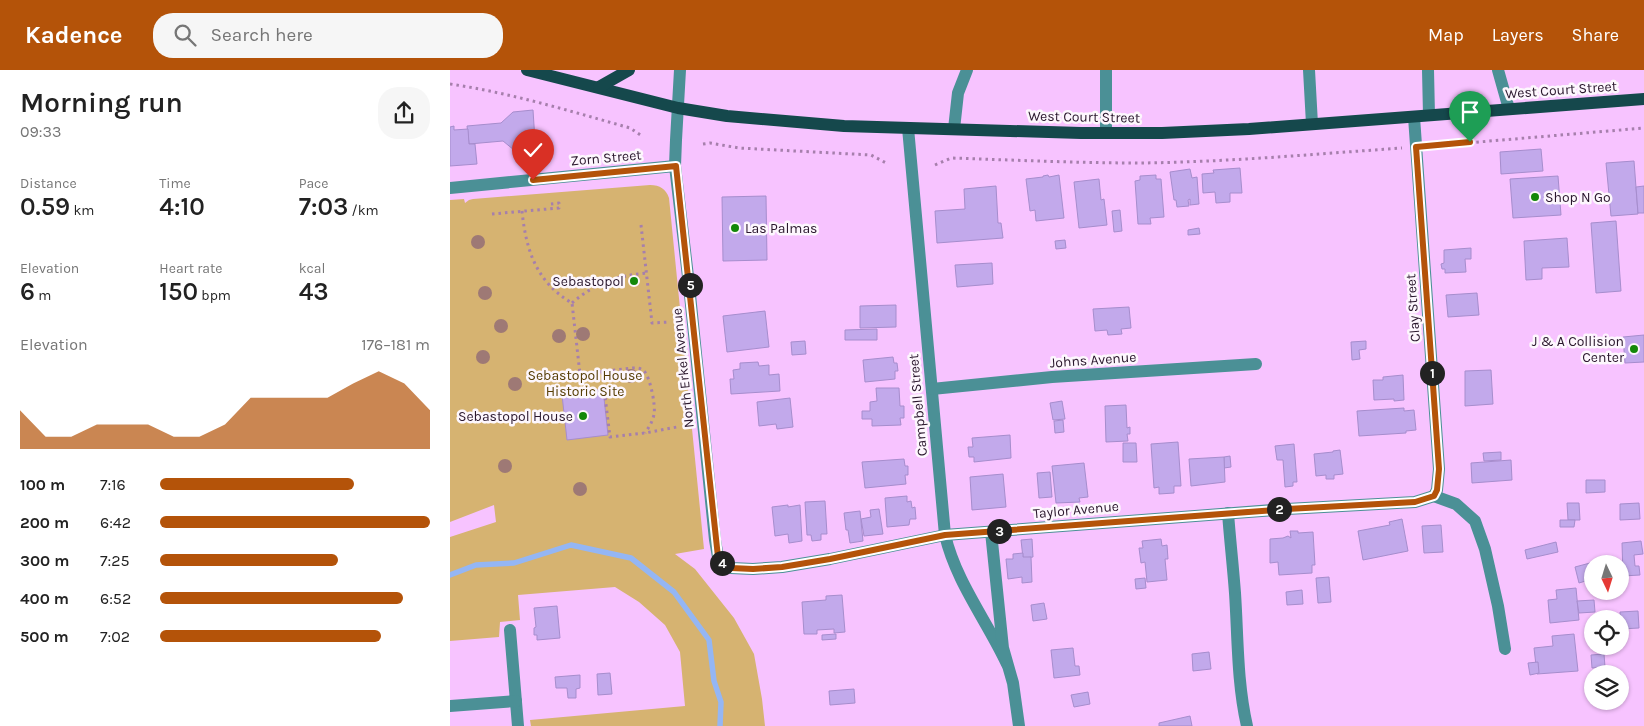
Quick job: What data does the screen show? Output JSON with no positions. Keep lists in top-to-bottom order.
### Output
{
  "streets": {
    "main road": ["West Court Street"],
    "street": [
      "Zorn Street",
      "Clay Street",
      "Johns Avenue",
      "North Erkel Avenue",
      "Campbell Street",
      "Taylor Avenue"
    ]
  },
  "crossings": [
    ["West Court Street", "Clay Street"],
    ["West Court Street", "North Erkel Avenue"],
    ["West Court Street", "Campbell Street"],
    ["Zorn Street", "North Erkel Avenue"],
    ["Clay Street", "Taylor Avenue"],
    ["Johns Avenue", "Campbell Street"],
    ["North Erkel Avenue", "Taylor Avenue"],
    ["Campbell Street", "Taylor Avenue"]
  ],
  "parks": ["Sebastopol House Historic Site"],
  "places": [
    "Shop N Go",
    "Las Palmas",
    "Sebastopol",
    "J & A Collision Center",
    "Sebastopol House"
  ],
  "north": "bottom",
  "page": {
    "header": "Kadence",
    "search": "Search here",
    "nav": ["Map", "Layers", "Share"],
    "heading": ["Morning run", "09:33"],
    "stats": [
      ["Distance", "0.59 km"],
      ["Time", "4:10"],
      ["Pace", "7:03 /km"],
      ["Elevation", "6 m"],
      ["Heart rate", "150 bpm"],
      ["kcal", "43"]
    ],
    "pins": [
      "5",
      "1",
      "2",
      "3",
      "4"
    ],
    "chart": ["Elevation", "176–181 m"],
    "list": [
      {
        "name": "100 m",
        "note": "7:16"
      },
      {
        "name": "200 m",
        "note": "6:42"
      },
      {
        "name": "300 m",
        "note": "7:25"
      },
      {
        "name": "400 m",
        "note": "6:52"
      },
      {
        "name": "500 m",
        "note": "7:02"
      }
    ]
  }
}
